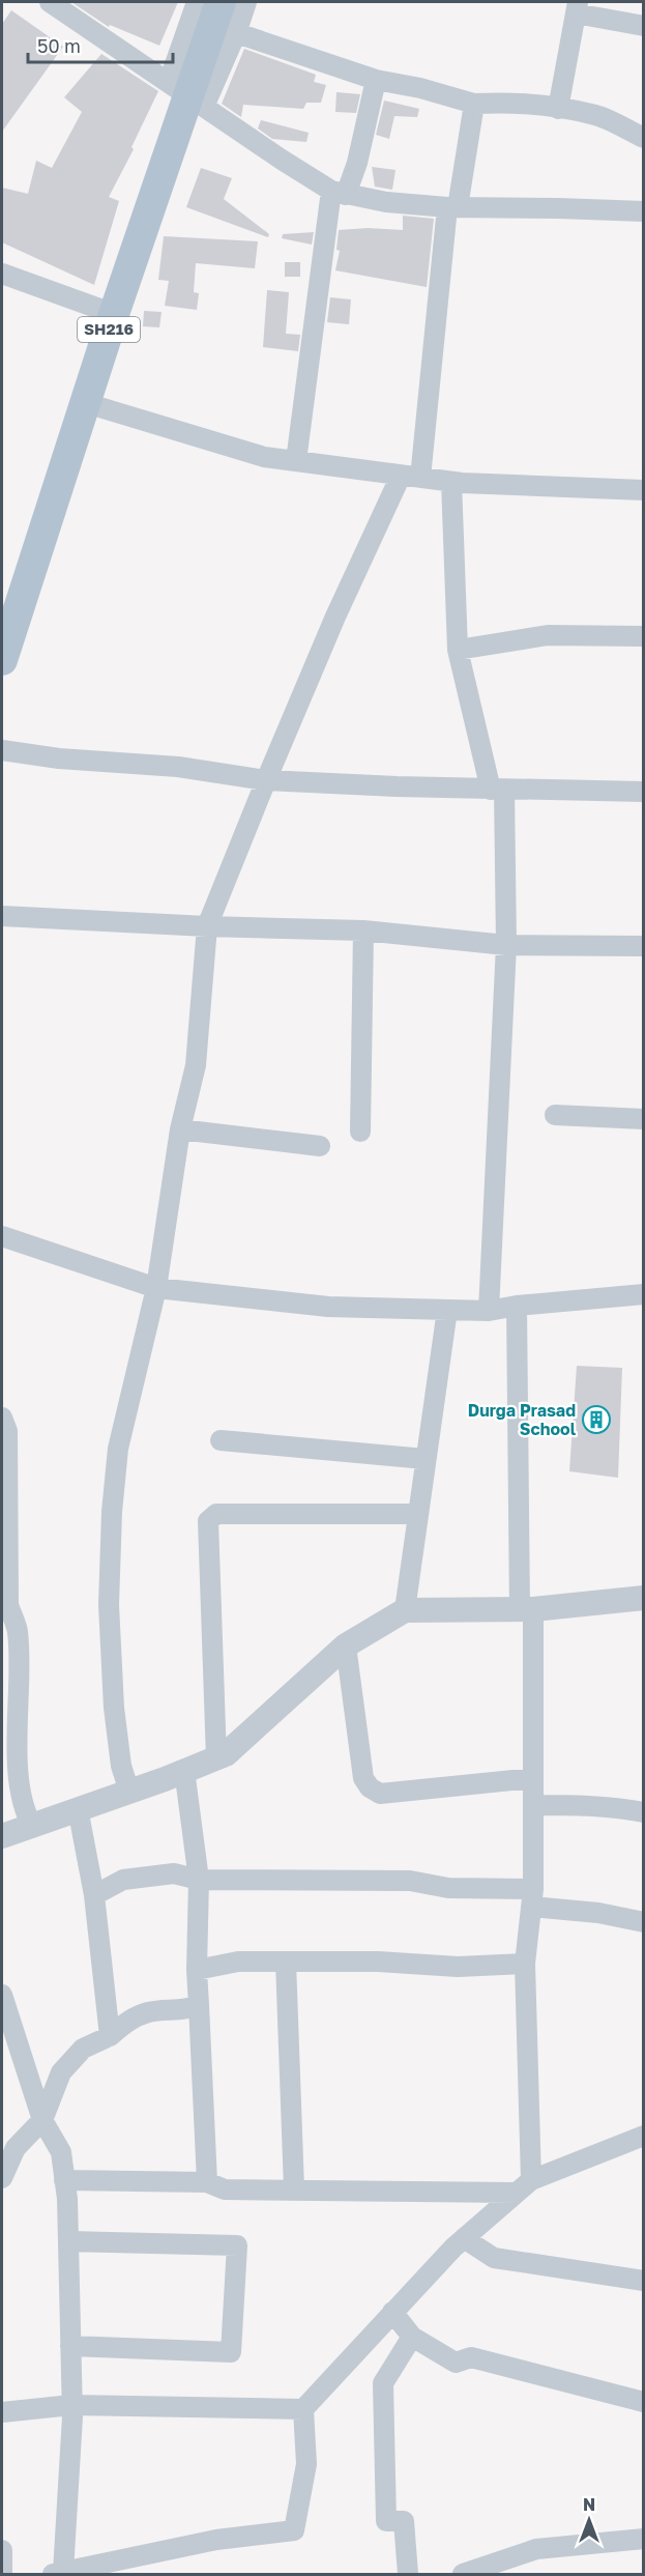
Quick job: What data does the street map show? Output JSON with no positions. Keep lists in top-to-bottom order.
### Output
{
  "streets": {
    "main road": ["SH216"]
  },
  "places": {
    "building": ["Durga Prasad School"]
  },
  "scale_bar": "50 m",
  "north": "top"
}
